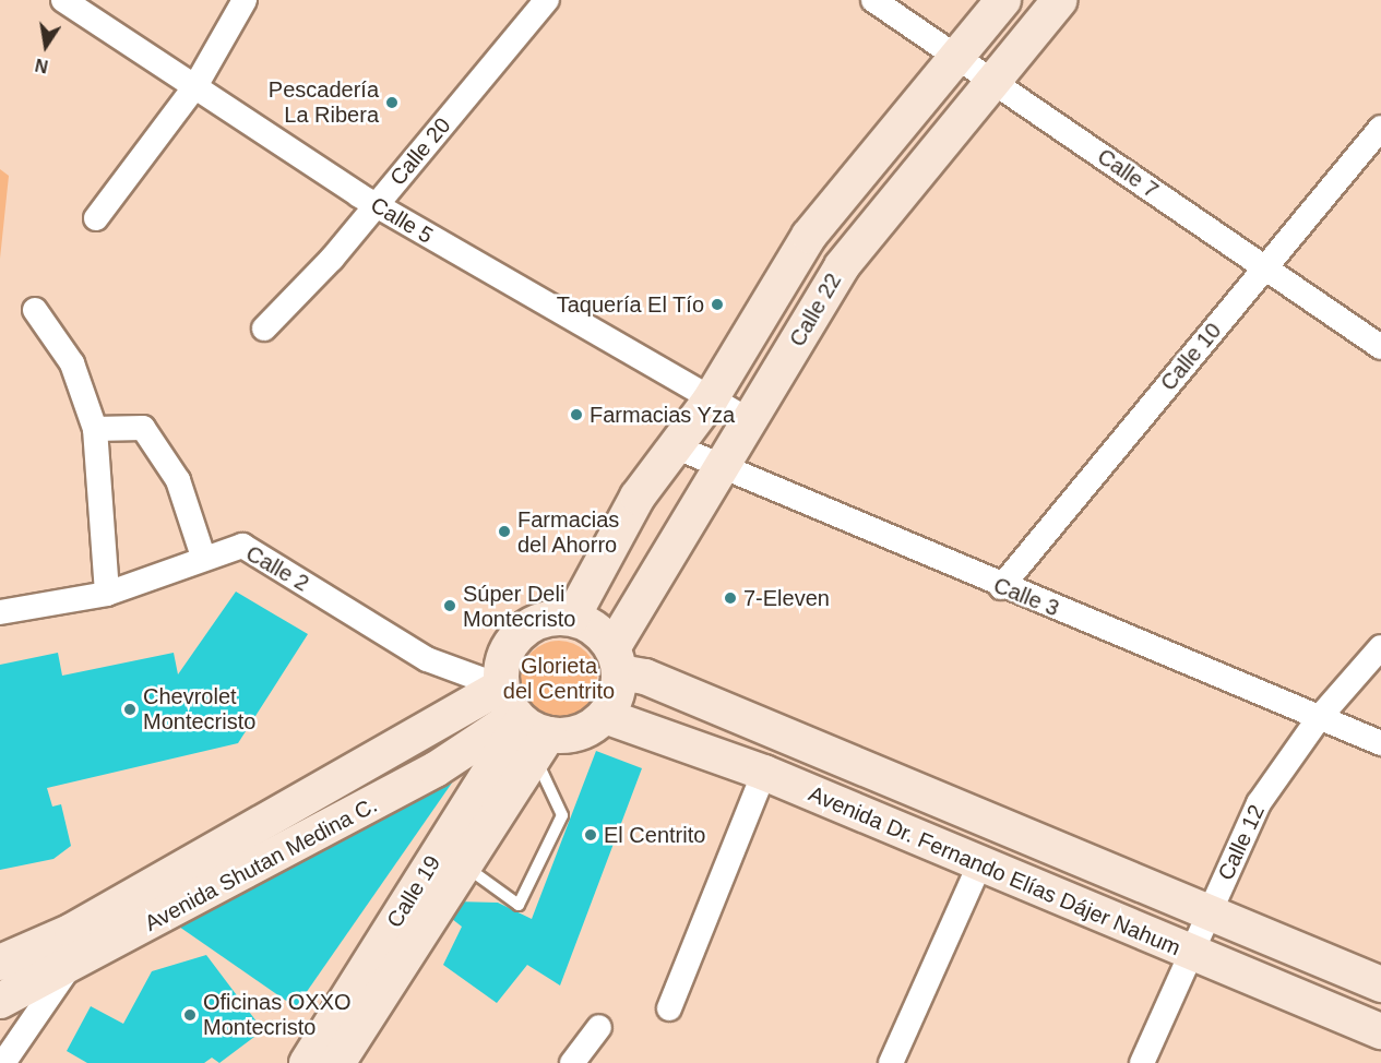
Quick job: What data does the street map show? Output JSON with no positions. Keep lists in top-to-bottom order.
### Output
{
  "streets": {
    "street": [
      "Calle 20",
      "Calle 7",
      "Calle 5",
      "Calle 22",
      "Calle 10",
      "Calle 2",
      "Calle 3",
      "Calle 12",
      "Avenida Shutan Medina C.",
      "Avenida Dr. Fernando Elías Dájer Nahum",
      "Calle 19"
    ]
  },
  "crossings": [
    ["Calle 20", "Calle 5"],
    ["Calle 7", "Calle 22"],
    ["Calle 7", "Calle 10"],
    ["Calle 5", "Calle 22"],
    ["Calle 22", "Calle 2"],
    ["Calle 22", "Calle 3"],
    ["Calle 22", "Avenida Shutan Medina C."],
    ["Calle 22", "Avenida Dr. Fernando Elías Dájer Nahum"],
    ["Calle 22", "Calle 19"],
    ["Calle 10", "Calle 3"],
    ["Calle 2", "Avenida Shutan Medina C."],
    ["Calle 2", "Avenida Dr. Fernando Elías Dájer Nahum"],
    ["Calle 2", "Calle 19"],
    ["Calle 3", "Calle 12"],
    ["Calle 12", "Avenida Dr. Fernando Elías Dájer Nahum"],
    ["Avenida Shutan Medina C.", "Avenida Dr. Fernando Elías Dájer Nahum"],
    ["Avenida Shutan Medina C.", "Calle 19"],
    ["Avenida Dr. Fernando Elías Dájer Nahum", "Calle 19"]
  ],
  "parks": ["Glorieta del Centrito"],
  "places": [
    "Pescadería La Ribera",
    "Taquería El Tío",
    "Farmacias Yza",
    "Farmacias del Ahorro",
    "7-Eleven",
    "Súper Deli Montecristo",
    "Chevrolet Montecristo",
    "El Centrito",
    "Oficinas OXXO Montecristo"
  ],
  "north": "bottom"
}
